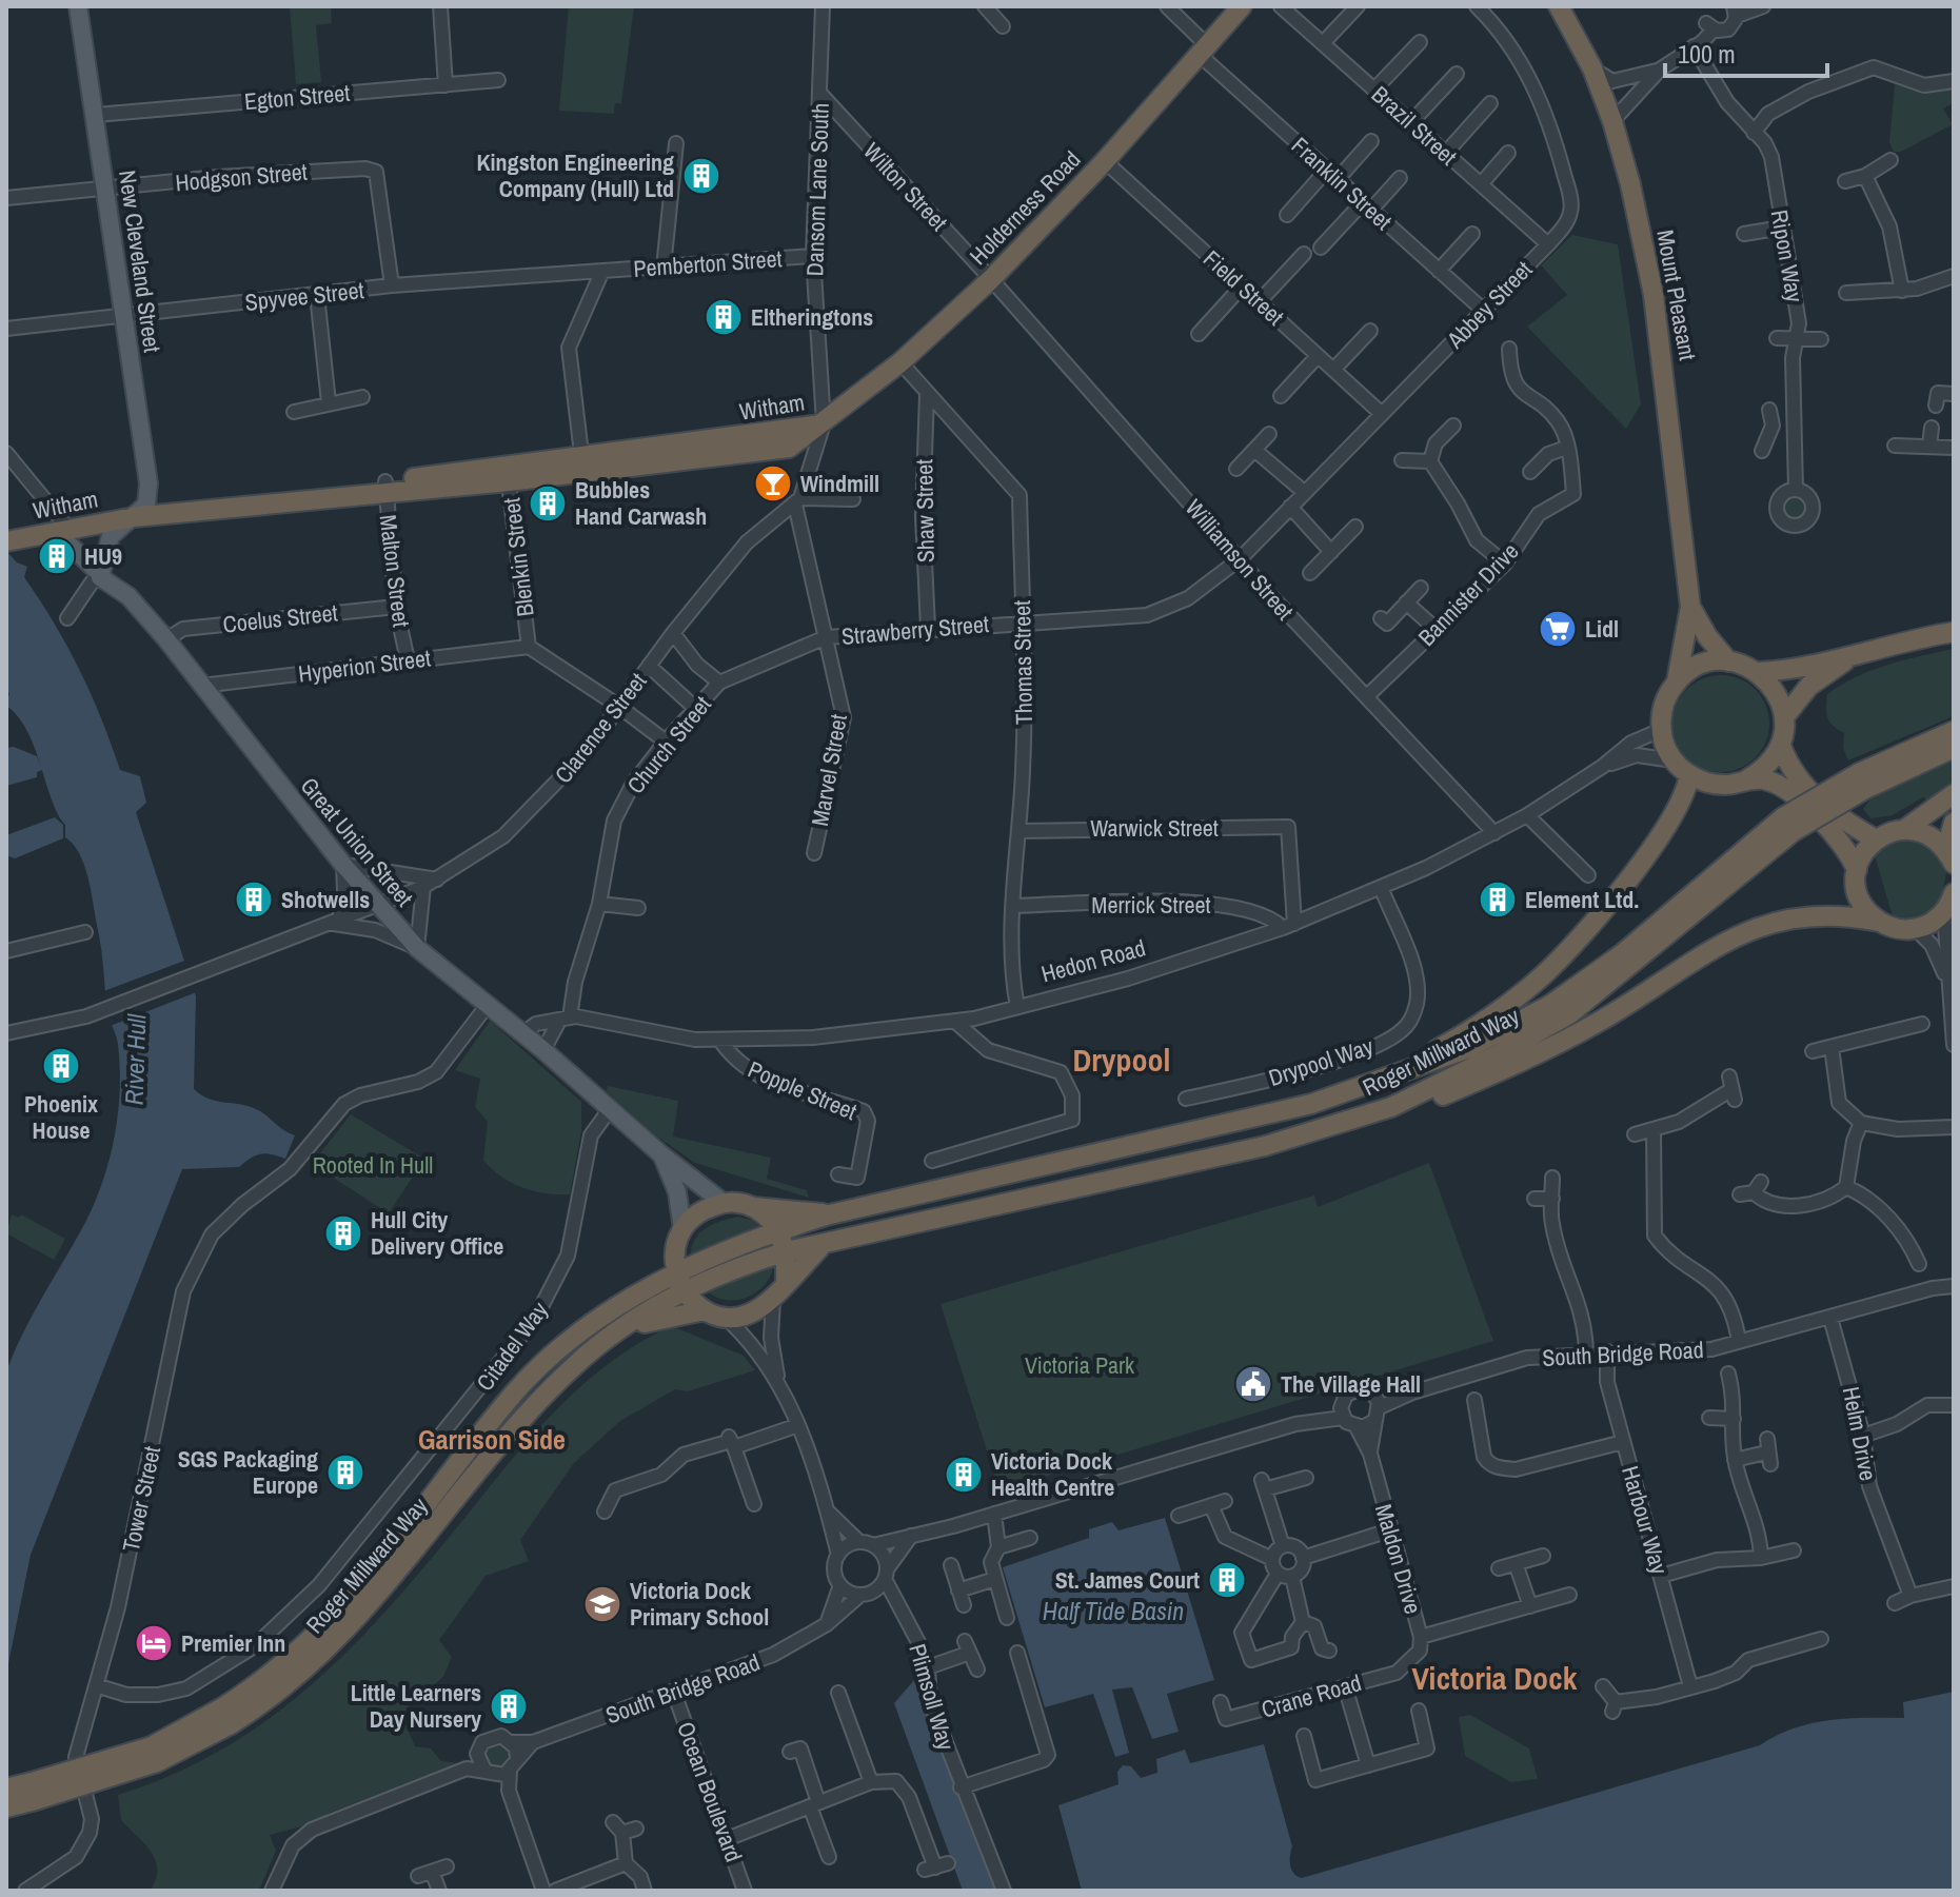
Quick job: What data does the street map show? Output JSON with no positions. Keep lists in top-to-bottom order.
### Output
{
  "streets": {
    "highway": [
      "Holderness Road",
      "Mount Pleasant",
      "Witham",
      "Roger Millward Way"
    ],
    "main road": ["New Cleveland Street", "Great Union Street"],
    "street": [
      "Egton Street",
      "Brazil Street",
      "Hodgson Street",
      "Franklin Street",
      "Wilton Street",
      "Dansom Lane South",
      "Ripon Way",
      "Pemberton Street",
      "Field Street",
      "Spyvee Street",
      "Abbey Street",
      "Shaw Street",
      "Blenkin Street",
      "Williamson Street",
      "Malton Street",
      "Bannister Drive",
      "Coelus Street",
      "Strawberry Street",
      "Thomas Street",
      "Hyperion Street",
      "Clarence Street",
      "Church Street",
      "Marvel Street",
      "Warwick Street",
      "Merrick Street",
      "Hedon Road",
      "Drypool Way",
      "Popple Street",
      "Citadel Way",
      "South Bridge Road",
      "Helm Drive",
      "Tower Street",
      "Harbour Way",
      "Maldon Drive",
      "Crane Road",
      "Plimsoll Way",
      "Ocean Boulevard"
    ]
  },
  "crossings": [
    ["Egton Street", "New Cleveland Street"],
    ["Brazil Street", "Abbey Street"],
    ["Hodgson Street", "New Cleveland Street"],
    ["Hodgson Street", "Spyvee Street"],
    ["Franklin Street", "Holderness Road"],
    ["Franklin Street", "Abbey Street"],
    ["Wilton Street", "Dansom Lane South"],
    ["Wilton Street", "Holderness Road"],
    ["Wilton Street", "Williamson Street"],
    ["Dansom Lane South", "Holderness Road"],
    ["Dansom Lane South", "Pemberton Street"],
    ["Dansom Lane South", "Witham"],
    ["Holderness Road", "Field Street"],
    ["Holderness Road", "Witham"],
    ["Holderness Road", "Williamson Street"],
    ["Holderness Road", "Thomas Street"],
    ["New Cleveland Street", "Spyvee Street"],
    ["New Cleveland Street", "Witham"],
    ["Pemberton Street", "Spyvee Street"],
    ["Field Street", "Abbey Street"],
    ["Abbey Street", "Williamson Street"],
    ["Abbey Street", "Strawberry Street"],
    ["Witham", "Blenkin Street"],
    ["Witham", "Malton Street"],
    ["Witham", "Great Union Street"],
    ["Shaw Street", "Strawberry Street"],
    ["Shaw Street", "Thomas Street"],
    ["Blenkin Street", "Hyperion Street"],
    ["Williamson Street", "Bannister Drive"],
    ["Williamson Street", "Strawberry Street"],
    ["Williamson Street", "Hedon Road"],
    ["Malton Street", "Coelus Street"],
    ["Malton Street", "Hyperion Street"],
    ["Coelus Street", "Great Union Street"],
    ["Strawberry Street", "Thomas Street"],
    ["Strawberry Street", "Church Street"],
    ["Strawberry Street", "Marvel Street"],
    ["Thomas Street", "Warwick Street"],
    ["Thomas Street", "Merrick Street"],
    ["Thomas Street", "Hedon Road"],
    ["Hyperion Street", "Great Union Street"],
    ["Clarence Street", "Marvel Street"],
    ["Clarence Street", "Great Union Street"],
    ["Church Street", "Marvel Street"],
    ["Church Street", "Hedon Road"],
    ["Warwick Street", "Merrick Street"],
    ["Warwick Street", "Hedon Road"],
    ["Great Union Street", "Hedon Road"],
    ["Great Union Street", "Roger Millward Way"],
    ["Great Union Street", "Citadel Way"],
    ["Great Union Street", "Tower Street"],
    ["Merrick Street", "Hedon Road"],
    ["Hedon Road", "Drypool Way"],
    ["Hedon Road", "Popple Street"],
    ["Citadel Way", "Tower Street"],
    ["South Bridge Road", "Helm Drive"],
    ["South Bridge Road", "Harbour Way"],
    ["South Bridge Road", "Maldon Drive"],
    ["South Bridge Road", "Plimsoll Way"],
    ["South Bridge Road", "Ocean Boulevard"],
    ["Maldon Drive", "Crane Road"]
  ],
  "districts": ["Drypool", "Garrison Side", "Victoria Dock"],
  "water": ["River Hull", "Half Tide Basin"],
  "parks": ["Rooted In Hull", "Victoria Park"],
  "places": {
    "building": [
      "Kingston Engineering Company (Hull) Ltd",
      "Eltheringtons",
      "Bubbles Hand Carwash",
      "HU9",
      "Shotwells",
      "Element Ltd.",
      "Phoenix House",
      "Hull City Delivery Office",
      "SGS Packaging Europe",
      "Victoria Dock Health Centre",
      "St. James Court",
      "Little Learners Day Nursery"
    ],
    "bar": ["Windmill"],
    "supermarket": ["Lidl"],
    "public building": ["The Village Hall"],
    "school or university": ["Victoria Dock Primary School"],
    "hotel": ["Premier Inn"]
  },
  "scale_bar": "100 m"
}
